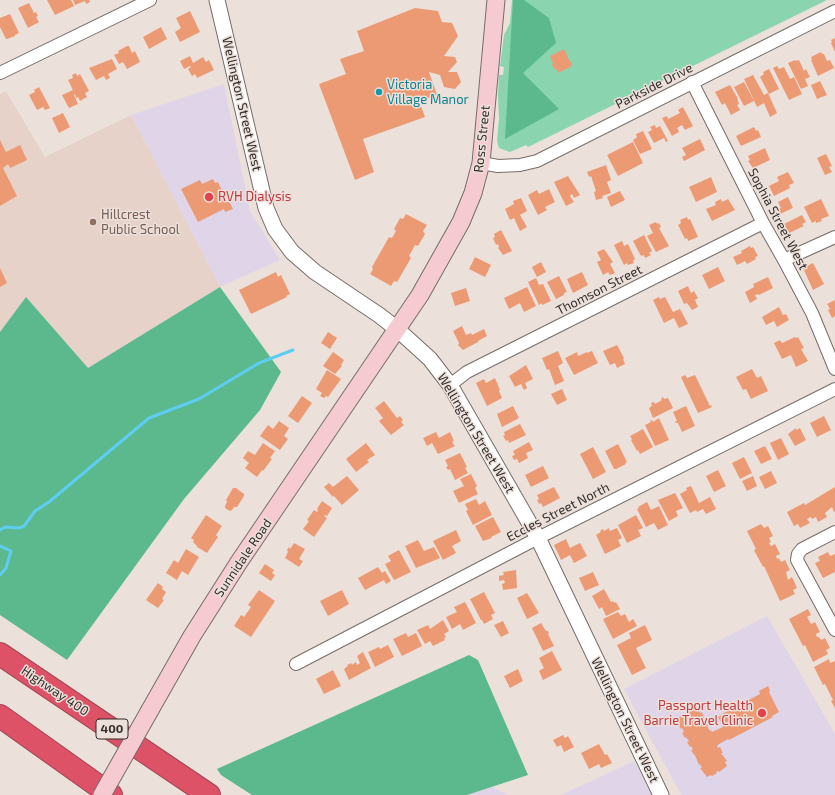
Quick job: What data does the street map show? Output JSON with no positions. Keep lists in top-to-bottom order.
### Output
{
  "streets": {
    "highway": ["Highway 400", "400"],
    "main road": ["Ross Street", "Sunnidale Road"],
    "street": [
      "Parkside Drive",
      "Wellington Street West",
      "Sophia Street West",
      "Thomson Street",
      "Eccles Street North"
    ]
  },
  "crossings": [
    ["Parkside Drive", "Ross Street"],
    ["Parkside Drive", "Sophia Street West"],
    ["Wellington Street West", "Ross Street"],
    ["Wellington Street West", "Thomson Street"],
    ["Wellington Street West", "Eccles Street North"],
    ["Wellington Street West", "Sunnidale Road"],
    ["Ross Street", "Sunnidale Road"],
    ["Sophia Street West", "Thomson Street"]
  ],
  "places": [
    "Victoria Village Manor",
    "RVH Dialysis",
    "Hillcrest Public School",
    "Passport Health Barrie Travel Clinic"
  ]
}
